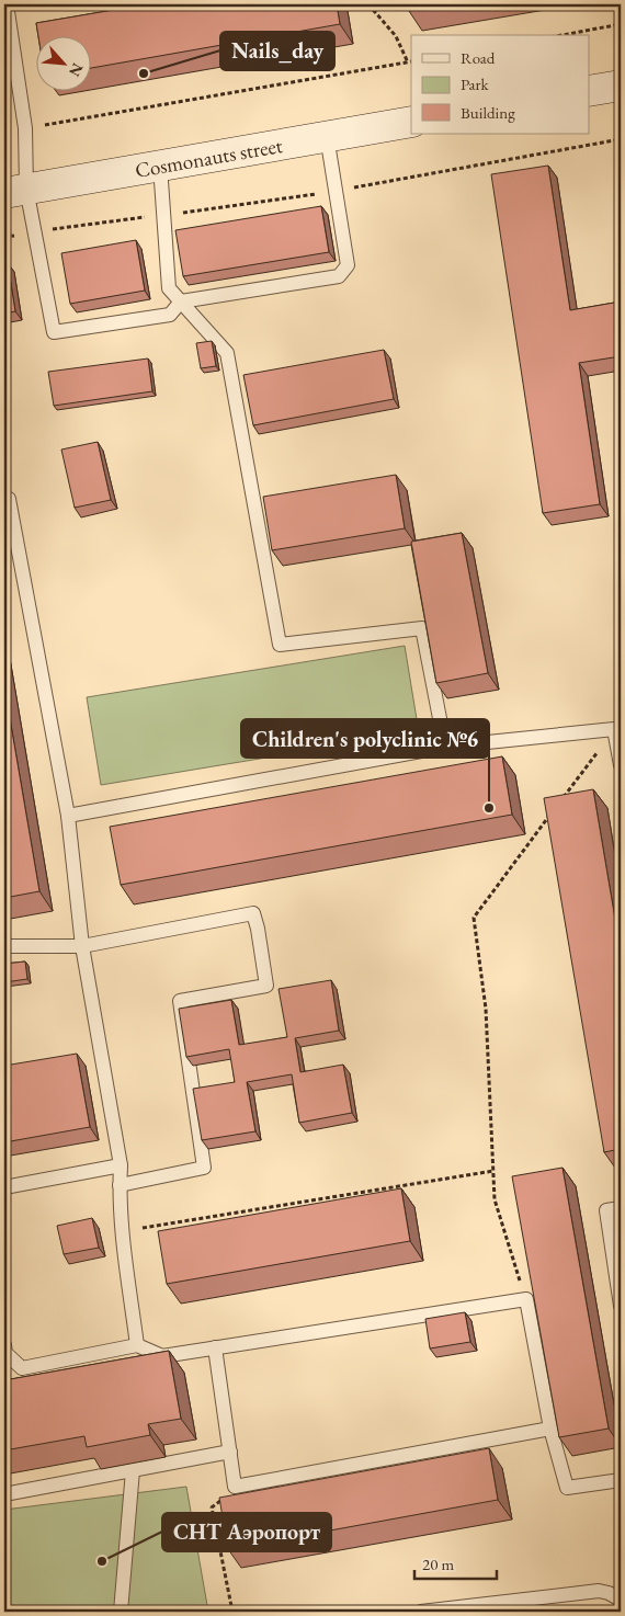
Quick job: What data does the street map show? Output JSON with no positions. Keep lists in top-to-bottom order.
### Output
{
  "streets": {
    "street": ["Cosmonauts street"]
  },
  "places": ["Nails_day", "Children's polyclinic №6", "СНТ Аэропорт"],
  "legend": ["Road", "Park", "Building"],
  "scale_bar": "20 m",
  "north": "bottom right"
}
